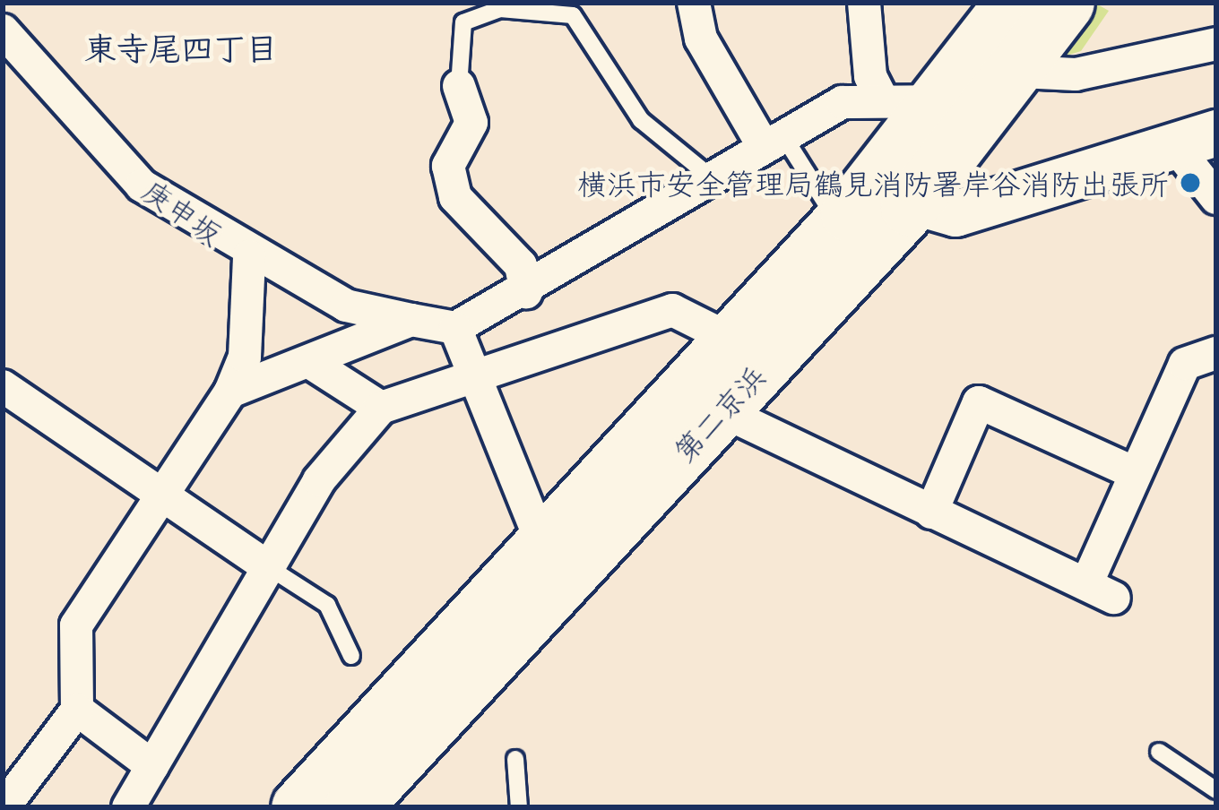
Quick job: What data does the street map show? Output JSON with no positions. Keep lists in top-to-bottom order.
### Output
{
  "streets": {
    "highway": ["第二京浜"],
    "street": ["庚申坂"]
  },
  "districts": ["東寺尾四丁目"],
  "places": ["横浜市安全管理局鶴見消防署岸谷消防出張所"]
}
